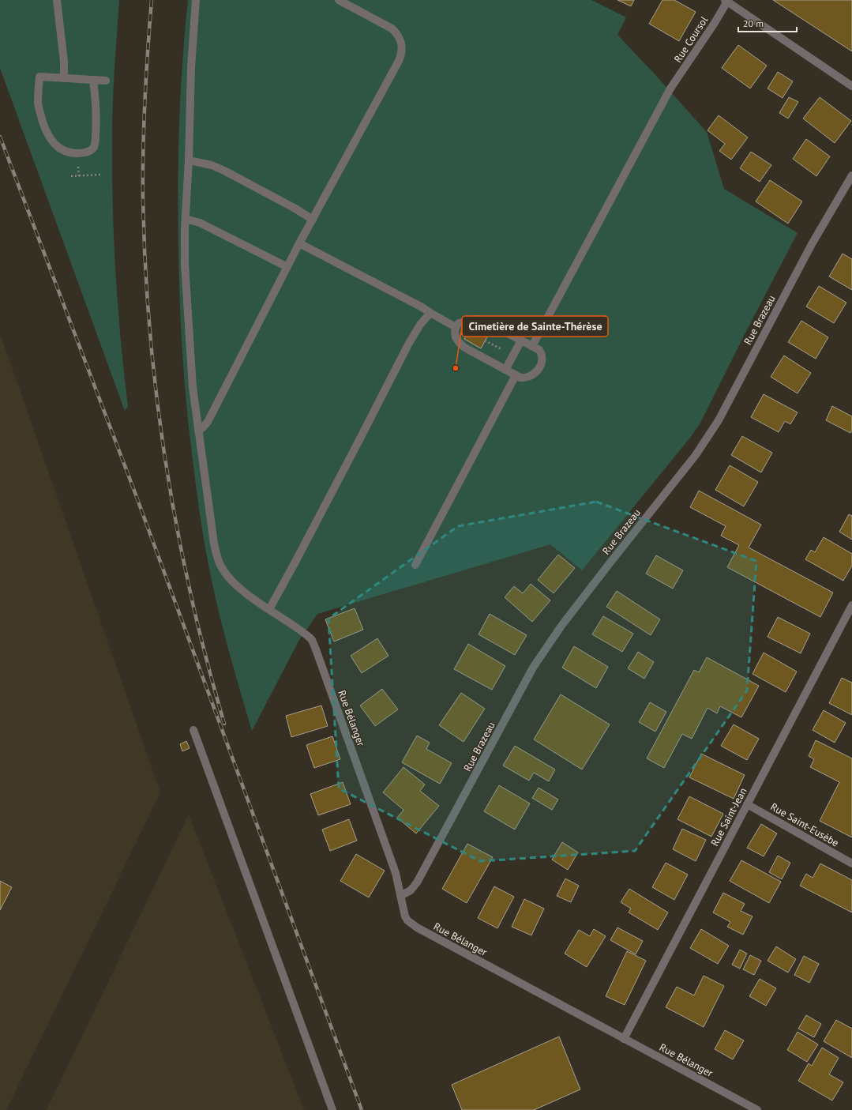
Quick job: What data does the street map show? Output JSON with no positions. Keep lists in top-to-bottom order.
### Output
{
  "streets": {
    "street": [
      "Rue Coursol",
      "Rue Brazeau",
      "Rue Bélanger",
      "Rue Saint-Jean",
      "Rue Saint-Eusèbe"
    ]
  },
  "crossings": [
    ["Rue Brazeau", "Rue Bélanger"],
    ["Rue Bélanger", "Rue Saint-Jean"],
    ["Rue Saint-Jean", "Rue Saint-Eusèbe"]
  ],
  "places": ["Cimetière de Sainte-Thérèse"],
  "scale_bar": "20 m"
}
